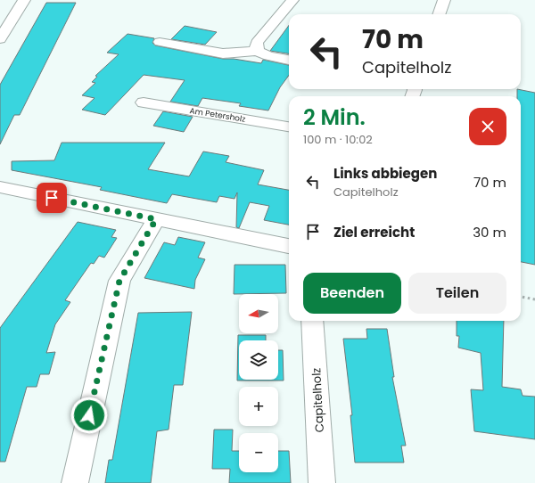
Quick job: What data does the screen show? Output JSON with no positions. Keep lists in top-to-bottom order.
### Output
{
  "streets": {
    "street": ["Am Petersholz", "Capitelholz"]
  },
  "north": "left",
  "page": {
    "turn": ["70 m", "Capitelholz"],
    "heading": ["2 Min.", "100 m · 10:02"],
    "list": [
      {
        "name": "Links abbiegen",
        "note": "Capitelholz",
        "value": "70 m"
      },
      {
        "name": "Ziel erreicht",
        "value": "30 m"
      }
    ],
    "buttons": ["Beenden", "Teilen"],
    "map_buttons": ["+", "−"]
  }
}
